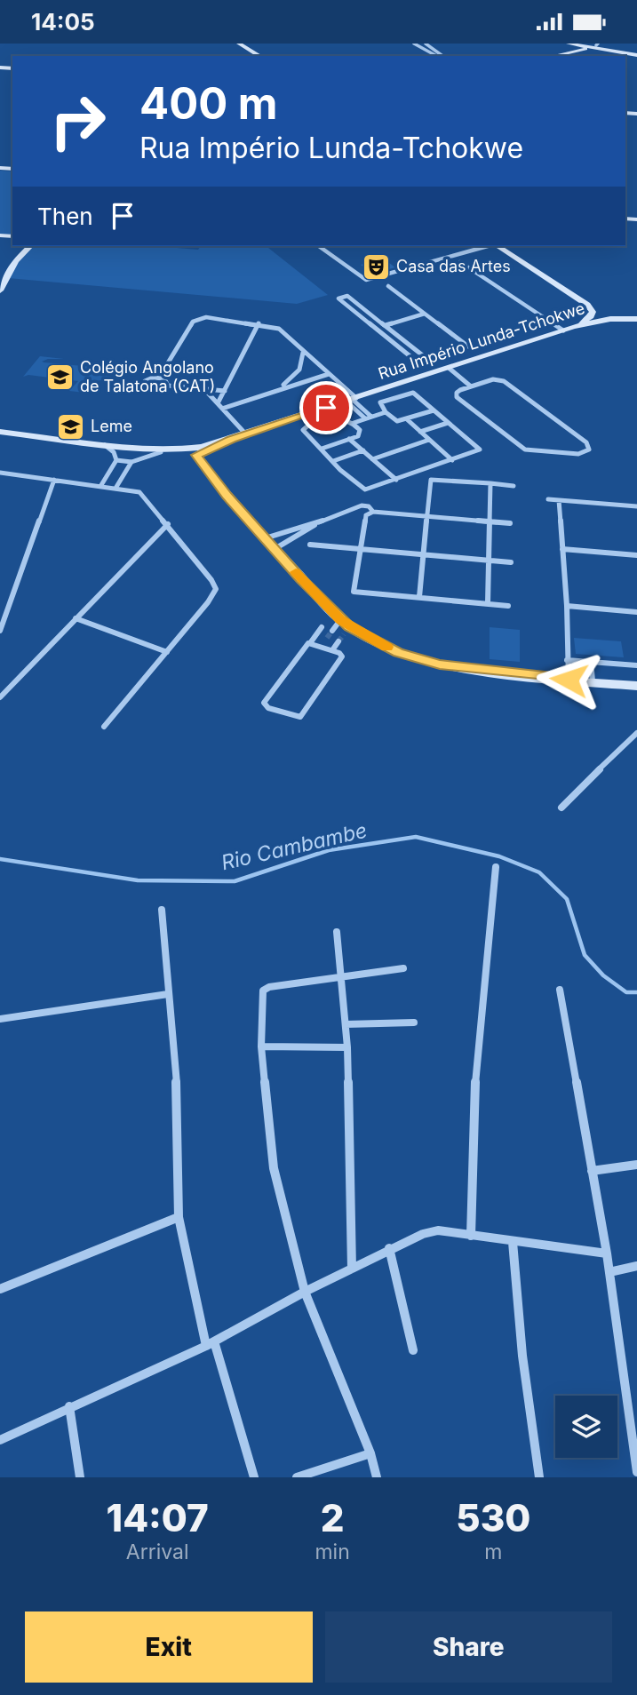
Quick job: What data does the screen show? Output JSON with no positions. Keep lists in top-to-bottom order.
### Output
{
  "streets": {
    "street": ["Rua Império Lunda-Tchokwe"]
  },
  "water": ["Rio Cambambe"],
  "places": {
    "theatre": ["Casa das Artes"],
    "school or university": ["Colégio Angolano de Talatona (CAT)", "Leme"]
  },
  "page": {
    "status": "14:05",
    "turn": ["400 m", "Rua Império Lunda-Tchokwe"],
    "then": "Then",
    "eta": [
      "14:07",
      "Arrival",
      "2",
      "min",
      "530",
      "m"
    ],
    "buttons": ["Exit", "Share"]
  }
}
